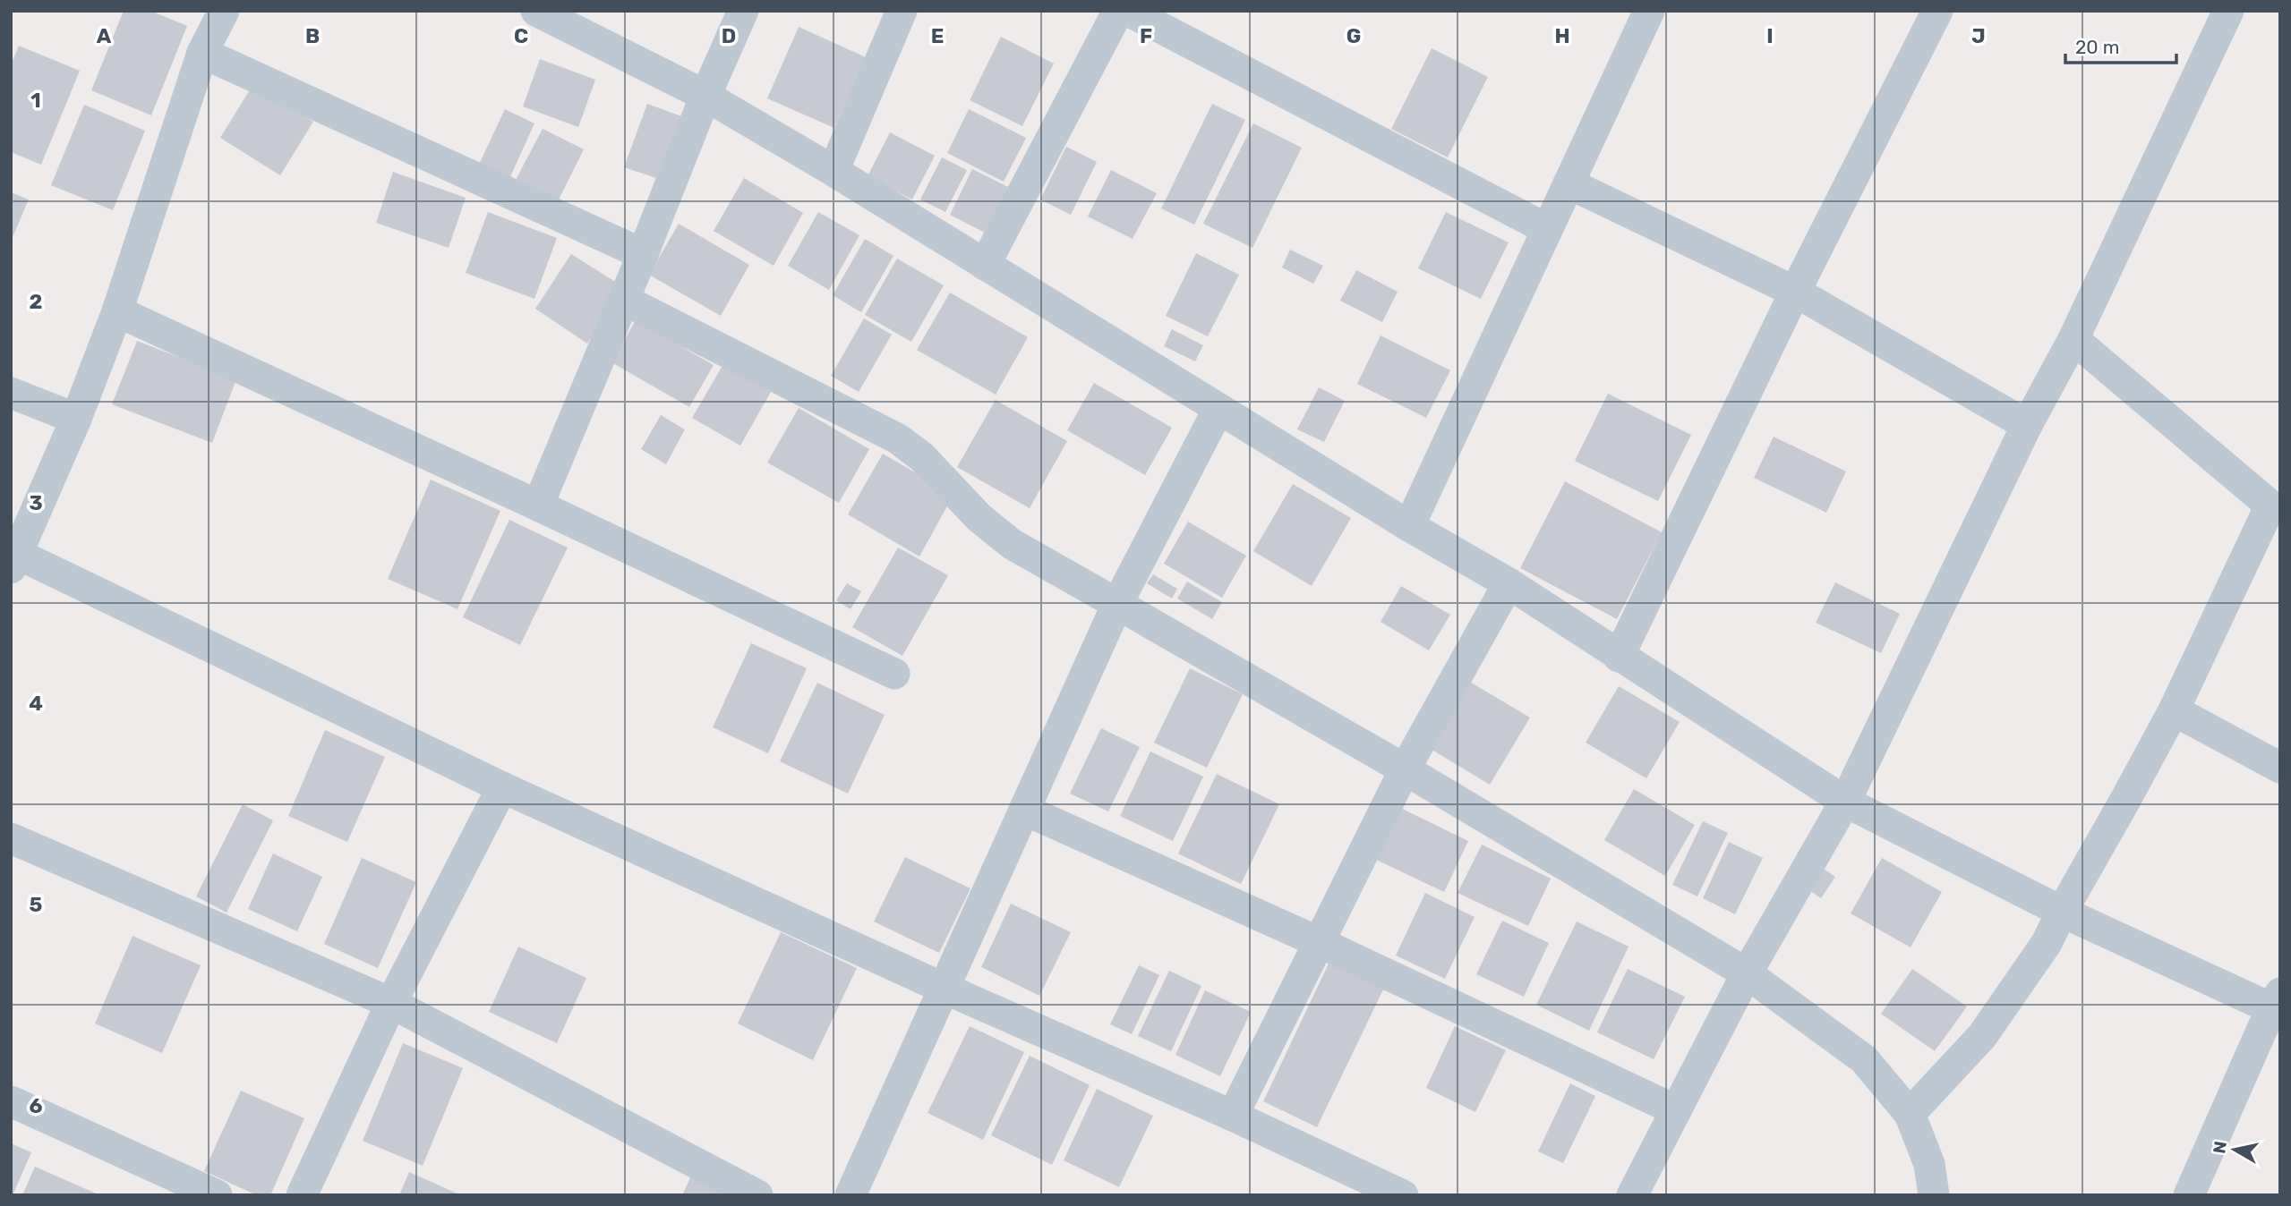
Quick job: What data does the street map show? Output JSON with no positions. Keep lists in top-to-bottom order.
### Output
{
  "scale_bar": "20 m",
  "north": "left",
  "grid": {
    "columns": [
      "A",
      "B",
      "C",
      "D",
      "E",
      "F",
      "G",
      "H",
      "I",
      "J"
    ],
    "rows": [
      "1",
      "2",
      "3",
      "4",
      "5",
      "6"
    ]
  }
}
